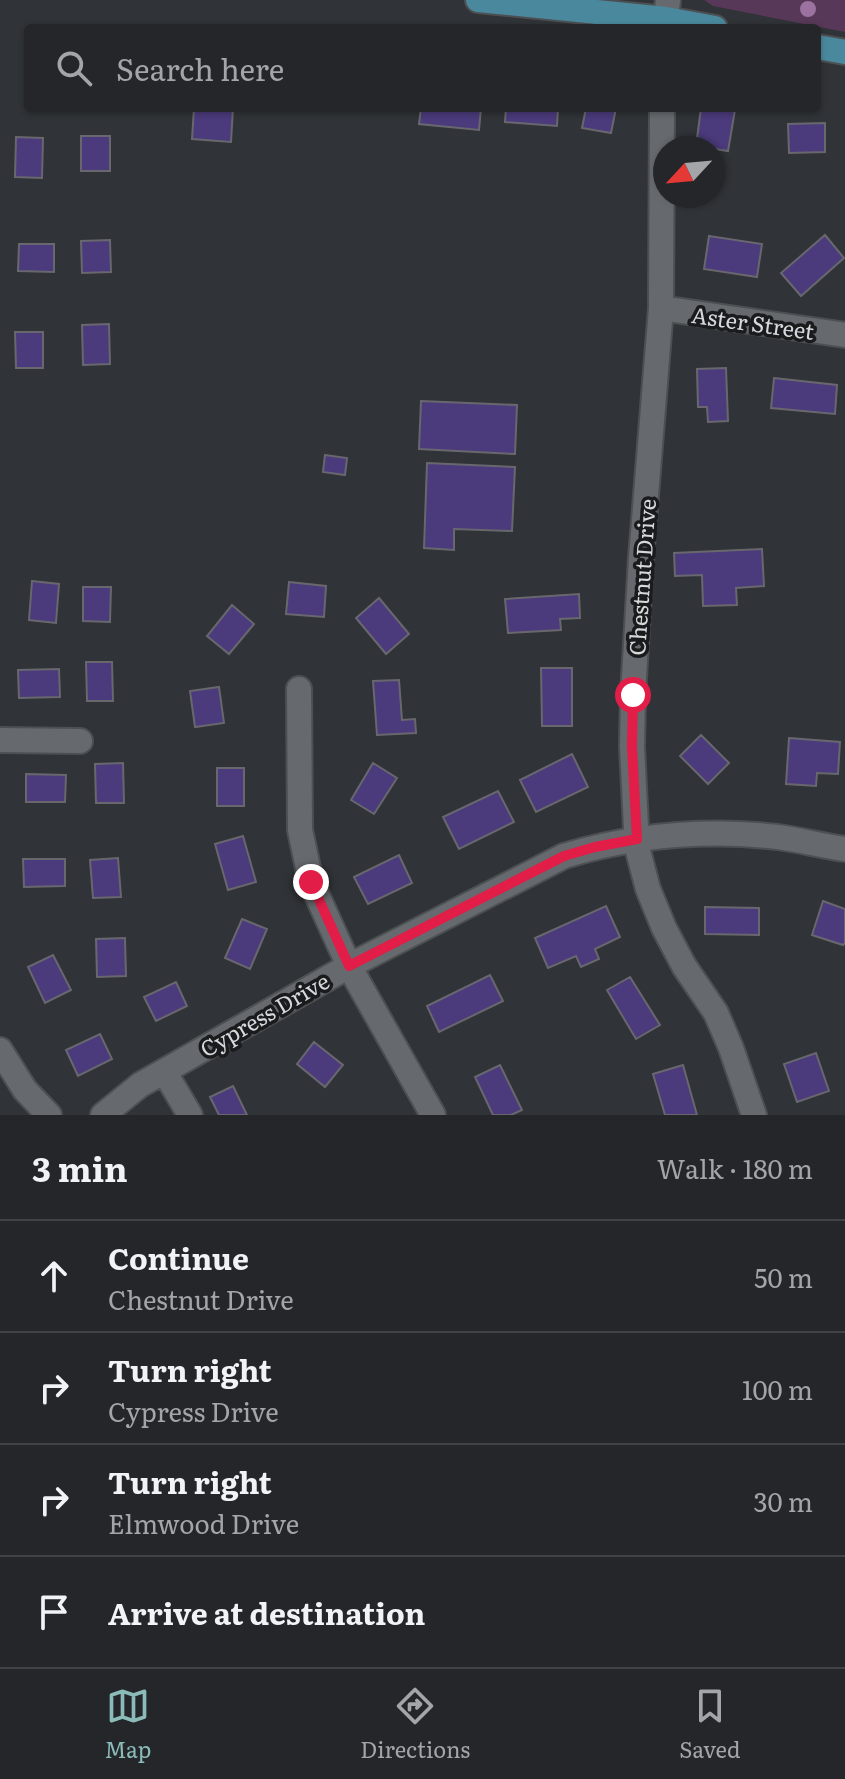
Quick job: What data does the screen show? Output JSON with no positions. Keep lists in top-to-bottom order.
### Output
{
  "streets": {
    "street": ["Aster Street", "Chestnut Drive", "Cypress Drive"]
  },
  "crossings": [
    ["Aster Street", "Chestnut Drive"],
    ["Chestnut Drive", "Cypress Drive"]
  ],
  "north": "bottom left",
  "page": {
    "search": "Search here",
    "heading": ["3 min", "Walk · 180 m"],
    "list": [
      ["Continue", "Chestnut Drive", "50 m"],
      ["Turn right", "Cypress Drive", "100 m"],
      ["Turn right", "Elmwood Drive", "30 m"],
      "Arrive at destination"
    ],
    "nav": ["Map", "Directions", "Saved"]
  }
}
